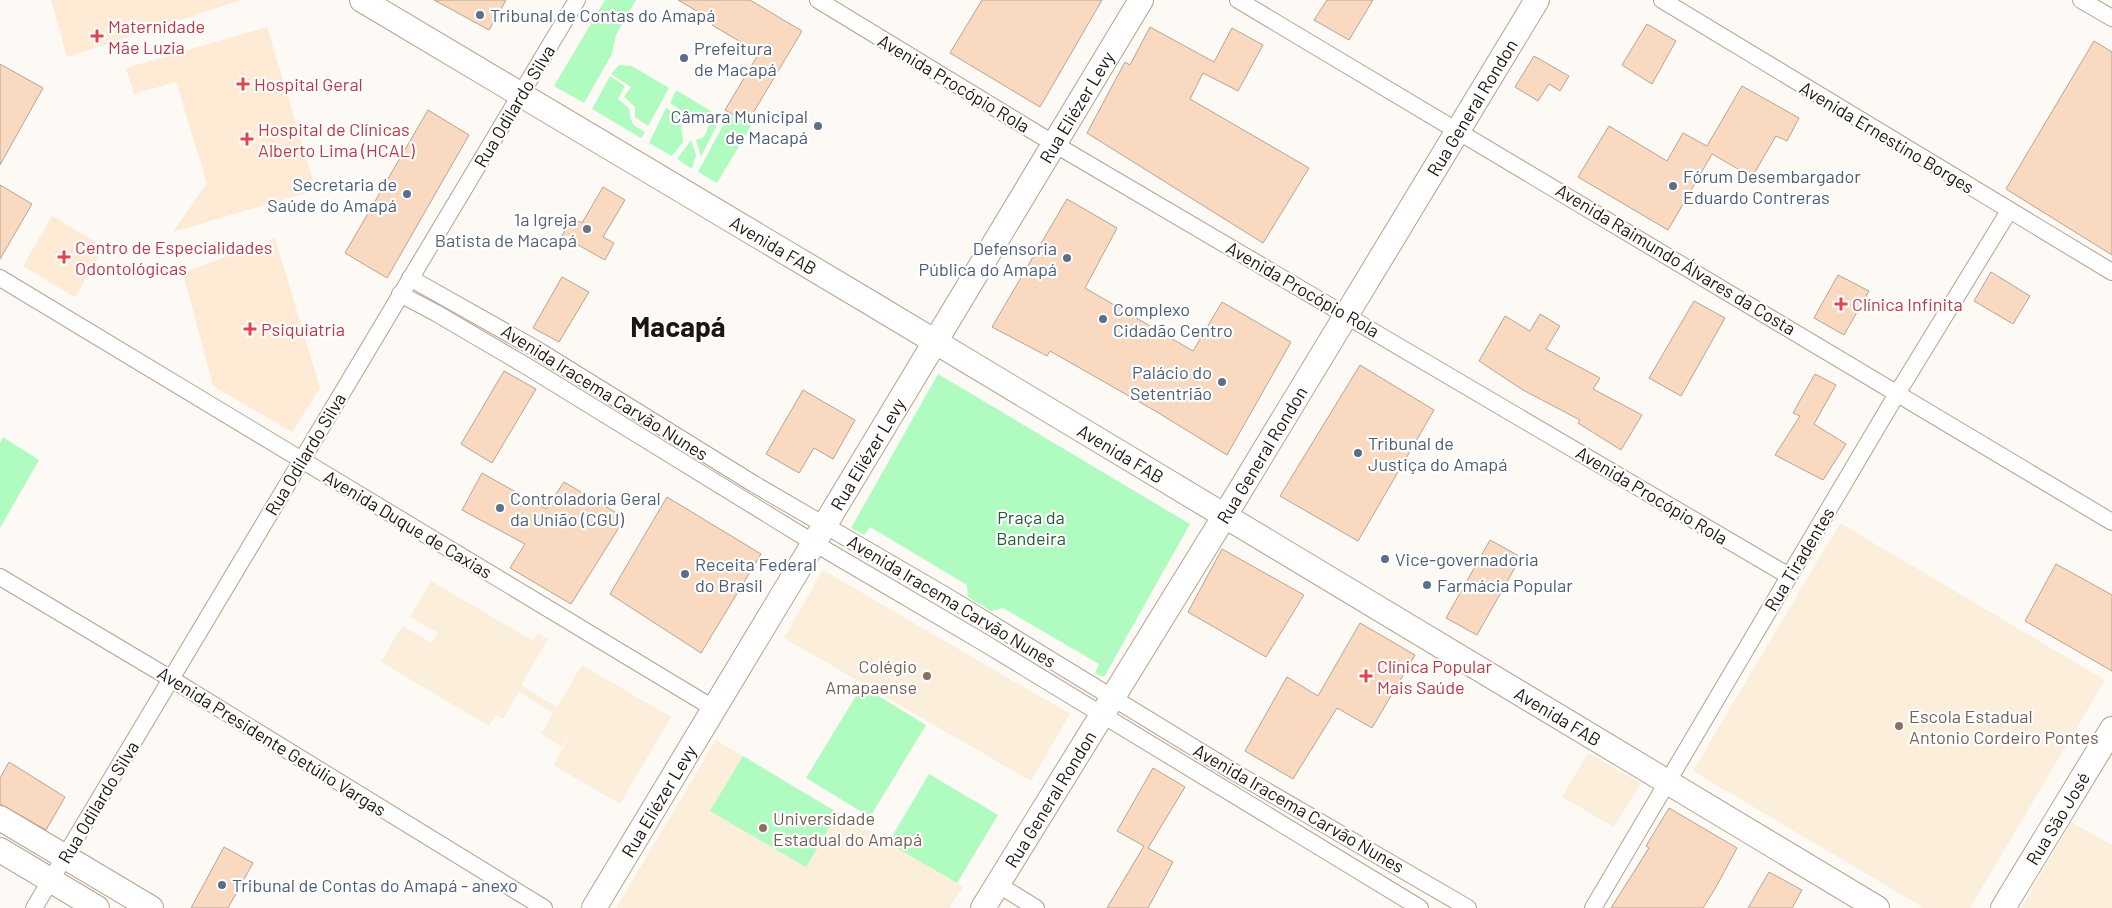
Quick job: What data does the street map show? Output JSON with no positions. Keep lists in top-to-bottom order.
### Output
{
  "streets": {
    "main road": [
      "Rua Eliézer Levy",
      "Rua General Rondon",
      "Avenida FAB",
      "Rua São José"
    ],
    "street": [
      "Avenida Procópio Rola",
      "Rua Odilardo Silva",
      "Avenida Ernestino Borges",
      "Avenida Raimundo Álvares da Costa",
      "Avenida Iracema Carvão Nunes",
      "Avenida Duque de Caxias",
      "Rua Tiradentes",
      "Avenida Presidente Getúlio Vargas"
    ]
  },
  "crossings": [
    ["Avenida Procópio Rola", "Rua Eliézer Levy"],
    ["Avenida Procópio Rola", "Rua General Rondon"],
    ["Avenida Procópio Rola", "Rua Tiradentes"],
    ["Rua Odilardo Silva", "Avenida FAB"],
    ["Rua Odilardo Silva", "Avenida Iracema Carvão Nunes"],
    ["Rua Odilardo Silva", "Avenida Duque de Caxias"],
    ["Rua Odilardo Silva", "Avenida Presidente Getúlio Vargas"],
    ["Rua Eliézer Levy", "Avenida FAB"],
    ["Rua Eliézer Levy", "Avenida Iracema Carvão Nunes"],
    ["Rua Eliézer Levy", "Avenida Duque de Caxias"],
    ["Rua General Rondon", "Avenida FAB"],
    ["Rua General Rondon", "Avenida Raimundo Álvares da Costa"],
    ["Rua General Rondon", "Avenida Iracema Carvão Nunes"],
    ["Avenida Ernestino Borges", "Rua Tiradentes"],
    ["Avenida FAB", "Rua Tiradentes"],
    ["Avenida Raimundo Álvares da Costa", "Rua Tiradentes"]
  ],
  "districts": ["Macapá"],
  "parks": ["Praça da Bandeira"],
  "places": {
    "other": [
      "Tribunal de Contas do Amapá",
      "Prefeitura de Macapá",
      "Câmara Municipal de Macapá",
      "Fórum Desembargador Eduardo Contreras",
      "Secretaria de Saúde do Amapá",
      "1a Igreja Batista de Macapá",
      "Defensoria Pública do Amapá",
      "Complexo Cidadão Centro",
      "Palácio do Setentrião",
      "Tribunal de Justiça do Amapá",
      "Controladoria Geral da União (CGU)",
      "Vice-governadoria",
      "Receita Federal do Brasil",
      "Farmácia Popular",
      "Colégio Amapaense",
      "Escola Estadual Antonio Cordeiro Pontes",
      "Universidade Estadual do Amapá",
      "Tribunal de Contas do Amapá - anexo"
    ],
    "health": [
      "Maternidade Mãe Luzia",
      "Hospital Geral",
      "Hospital de Clínicas Alberto Lima (HCAL)",
      "Centro de Especialidades Odontológicas",
      "Clínica Infinita",
      "Psiquiatria",
      "Clínica Popular Mais Saúde"
    ]
  }
}
